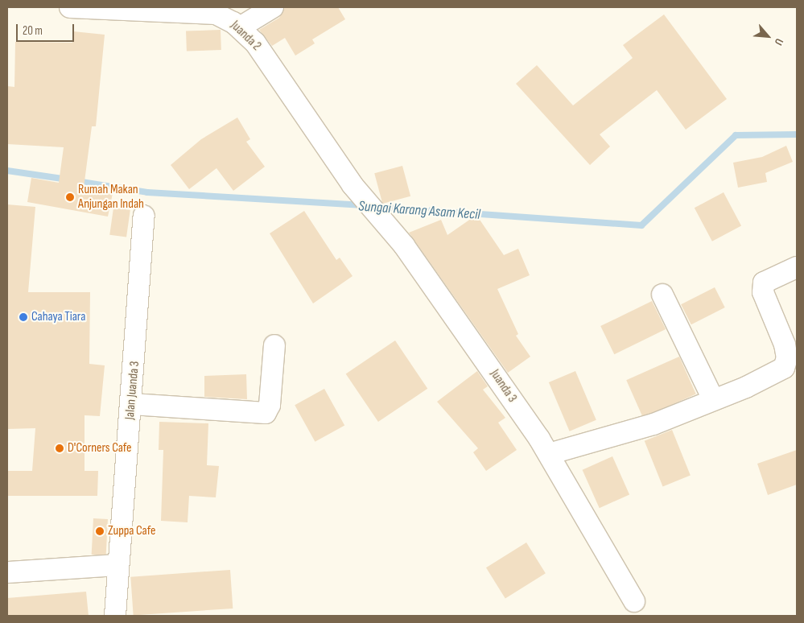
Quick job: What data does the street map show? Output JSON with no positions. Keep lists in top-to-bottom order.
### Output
{
  "streets": {
    "street": ["Juanda 2", "Juanda 3", "Jalan Juanda 3"]
  },
  "crossings": [
    ["Juanda 2", "Juanda 3"]
  ],
  "water": ["Sungai Karang Asam Kecil"],
  "places": [
    "Rumah Makan Anjungan Indah",
    "Cahaya Tiara",
    "D'Corners Cafe",
    "Zuppa Cafe"
  ],
  "scale_bar": "20 m",
  "north": "bottom right"
}
